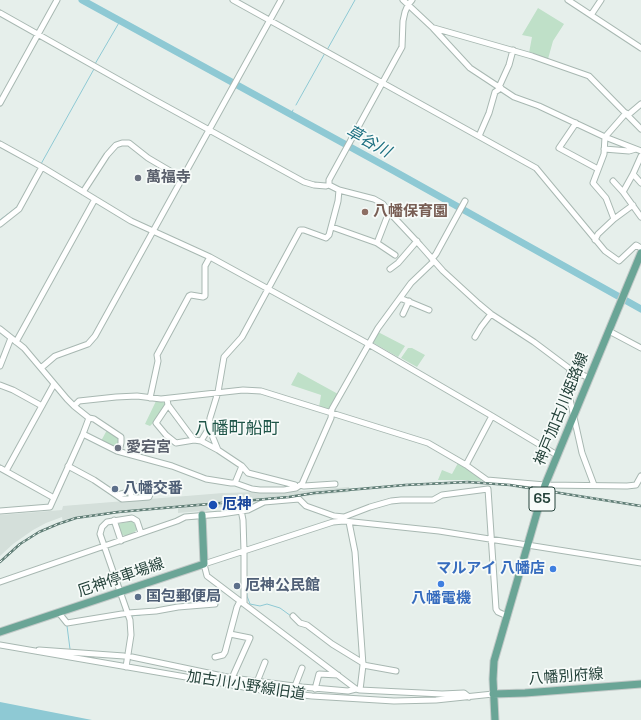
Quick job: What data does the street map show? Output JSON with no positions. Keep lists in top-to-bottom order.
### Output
{
  "streets": {
    "main road": [
      "神戸加古川姫路線",
      "65",
      "厄神停車場線",
      "八幡別府線"
    ],
    "street": ["加古川小野線旧道"]
  },
  "crossings": [
    ["神戸加古川姫路線", "八幡別府線"],
    ["神戸加古川姫路線", "加古川小野線旧道"],
    ["八幡別府線", "加古川小野線旧道"]
  ],
  "districts": ["八幡町船町"],
  "water": ["草谷川"],
  "places": [
    "萬福寺",
    "八幡保育園",
    "愛宕宮",
    "八幡交番",
    "厄神",
    "マルアイ 八幡店",
    "八幡電機",
    "厄神公民館",
    "国包郵便局"
  ]
}
